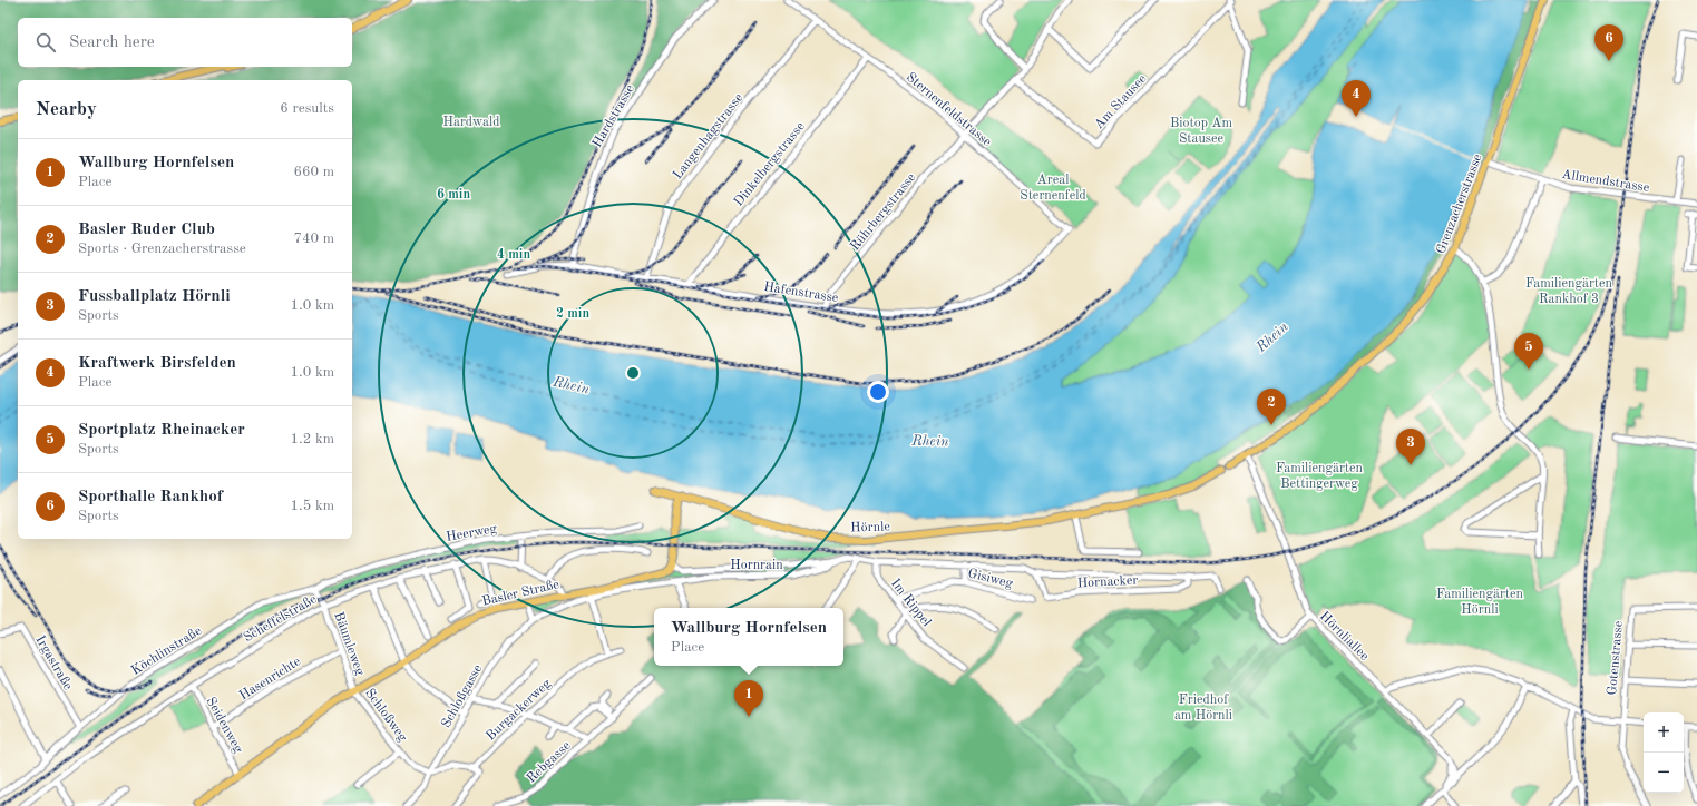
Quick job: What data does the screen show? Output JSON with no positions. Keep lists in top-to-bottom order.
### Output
{
  "streets": {
    "main road": ["Grenzacherstrasse", "Hörnle", "Basler Straße"],
    "street": [
      "Am Stausee",
      "Sternenfeldstrasse",
      "Hardstrasse",
      "Langenhagstrasse",
      "Dinkelbergstrasse",
      "Allmendstrasse",
      "Rührbergstrasse",
      "Hafenstrasse",
      "Heerweg",
      "Hornrain",
      "Gisiweg",
      "Hornacker",
      "Im Rippel",
      "Scheffelstraße",
      "Hörnliallee",
      "Bäumleweg",
      "Köchlinstraße",
      "Gotenstrasse",
      "Irgastraße",
      "Hasenrichte",
      "Schloßgasse",
      "Burgackerweg",
      "Schloßweg",
      "Seidenweg",
      "Rebgasse"
    ]
  },
  "crossings": [
    ["Am Stausee", "Rührbergstrasse"],
    ["Sternenfeldstrasse", "Langenhagstrasse"],
    ["Sternenfeldstrasse", "Dinkelbergstrasse"],
    ["Sternenfeldstrasse", "Rührbergstrasse"],
    ["Sternenfeldstrasse", "Hafenstrasse"],
    ["Hardstrasse", "Hafenstrasse"],
    ["Langenhagstrasse", "Hafenstrasse"],
    ["Dinkelbergstrasse", "Hafenstrasse"],
    ["Allmendstrasse", "Grenzacherstrasse"],
    ["Grenzacherstrasse", "Hörnliallee"],
    ["Rührbergstrasse", "Hafenstrasse"],
    ["Heerweg", "Köchlinstraße"],
    ["Hornrain", "Schloßgasse"],
    ["Gisiweg", "Im Rippel"],
    ["Hornacker", "Im Rippel"],
    ["Basler Straße", "Scheffelstraße"],
    ["Basler Straße", "Bäumleweg"],
    ["Basler Straße", "Schloßweg"],
    ["Basler Straße", "Seidenweg"],
    ["Scheffelstraße", "Bäumleweg"],
    ["Scheffelstraße", "Seidenweg"],
    ["Bäumleweg", "Hasenrichte"],
    ["Bäumleweg", "Schloßweg"],
    ["Köchlinstraße", "Irgastraße"],
    ["Hasenrichte", "Seidenweg"],
    ["Schloßgasse", "Schloßweg"]
  ],
  "water": ["Rhein"],
  "parks": [
    "Hardwald",
    "Biotop Am Stausee",
    "Areal Sternenfeld",
    "Familiengärten Rankhof 3",
    "Familiengärten Bettingerweg",
    "Familiengärten Hörnli",
    "Friedhof am Hörnli"
  ],
  "page": {
    "search": "Search here",
    "pins": [
      "6",
      "4",
      "5",
      "2",
      "3",
      "1"
    ],
    "heading": ["Nearby", "6 results"],
    "list": [
      {
        "mark": "1",
        "name": "Wallburg Hornfelsen",
        "note": "Place",
        "value": "660 m"
      },
      {
        "mark": "2",
        "name": "Basler Ruder Club",
        "note": "Sports · Grenzacherstrasse",
        "value": "740 m"
      },
      {
        "mark": "3",
        "name": "Fussballplatz Hörnli",
        "note": "Sports",
        "value": "1.0 km"
      },
      {
        "mark": "4",
        "name": "Kraftwerk Birsfelden",
        "note": "Place",
        "value": "1.0 km"
      },
      {
        "mark": "5",
        "name": "Sportplatz Rheinacker",
        "note": "Sports",
        "value": "1.2 km"
      },
      {
        "mark": "6",
        "name": "Sporthalle Rankhof",
        "note": "Sports",
        "value": "1.5 km"
      }
    ],
    "popup": ["Wallburg Hornfelsen", "Place"],
    "map_buttons": ["+", "−"]
  },
  "rings": ["6 min", "4 min", "2 min"]
}
